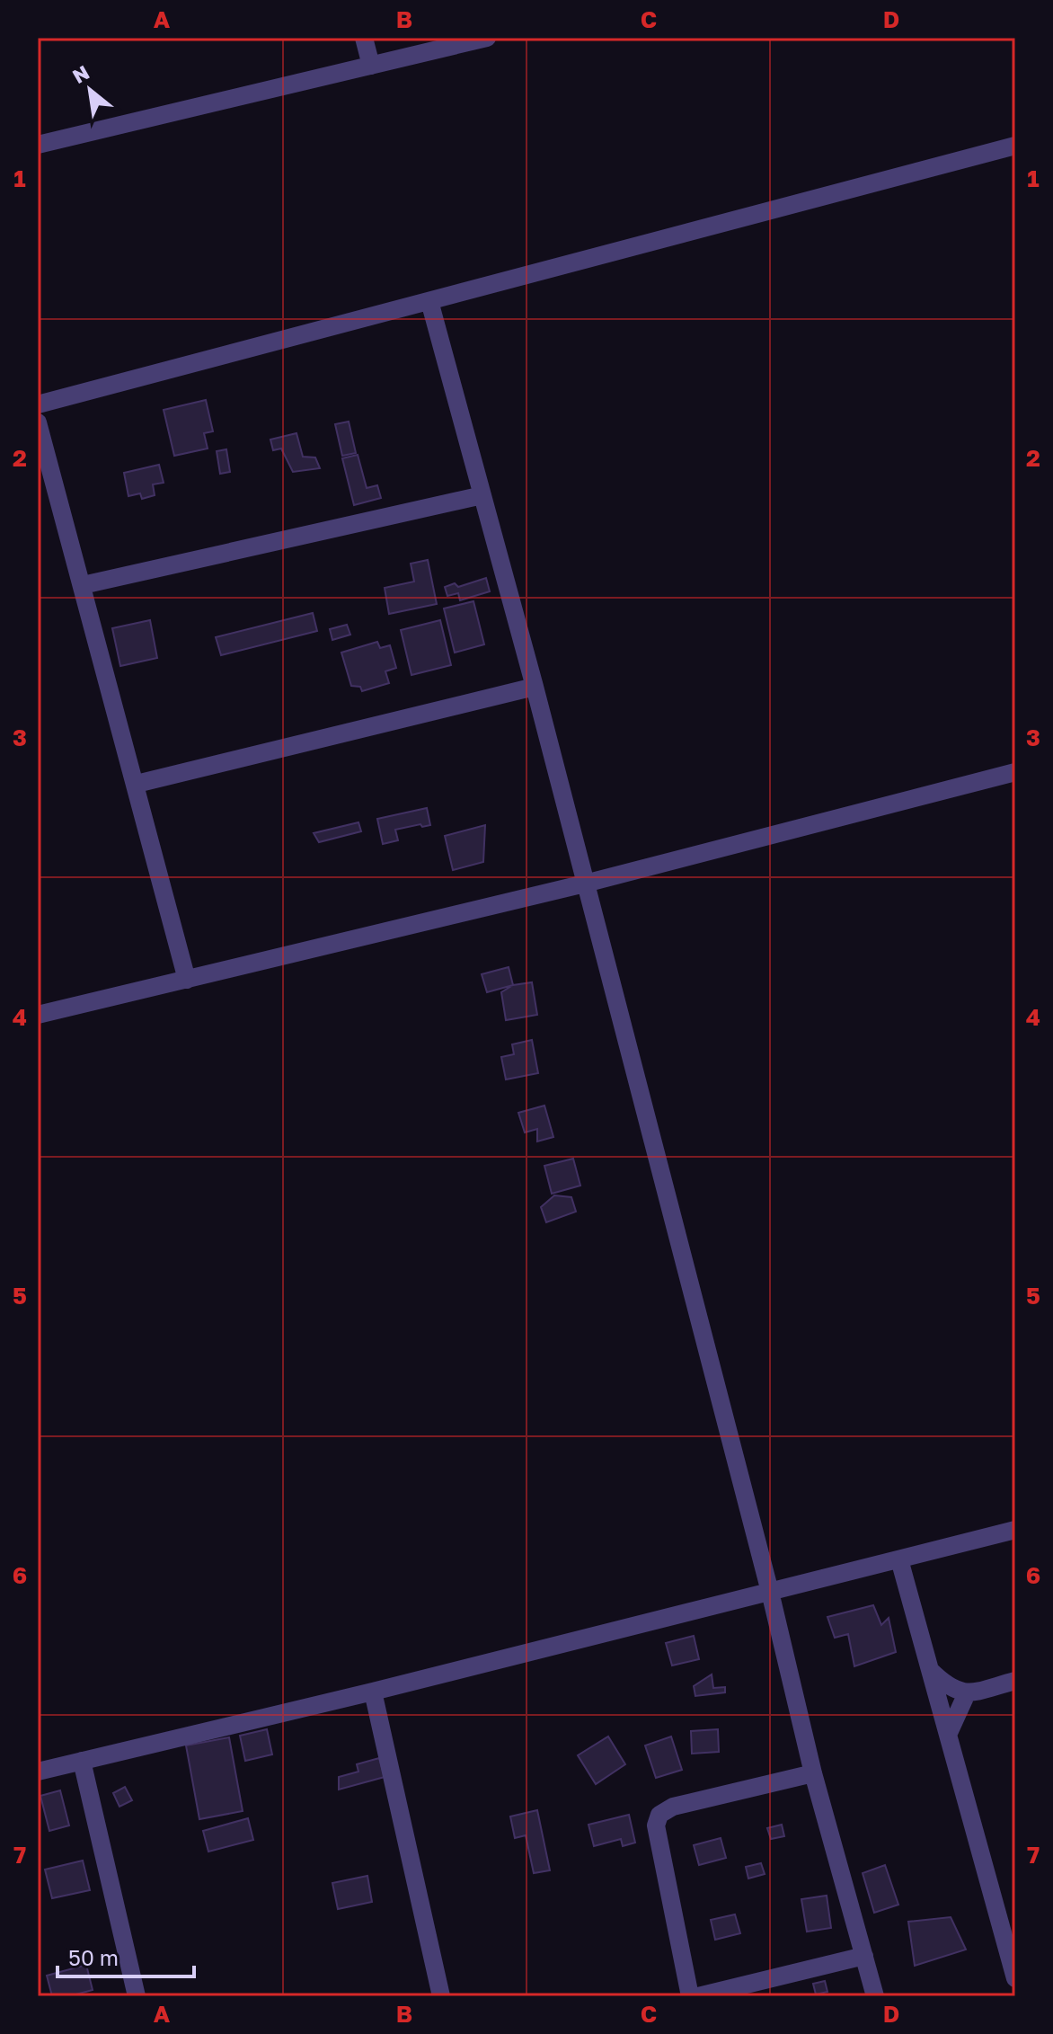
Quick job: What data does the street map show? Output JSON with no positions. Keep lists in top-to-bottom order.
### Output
{
  "scale_bar": "50 m",
  "north": "top left",
  "grid": {
    "columns": [
      "A",
      "B",
      "C",
      "D"
    ],
    "rows": [
      "1",
      "2",
      "3",
      "4",
      "5",
      "6",
      "7"
    ]
  }
}
